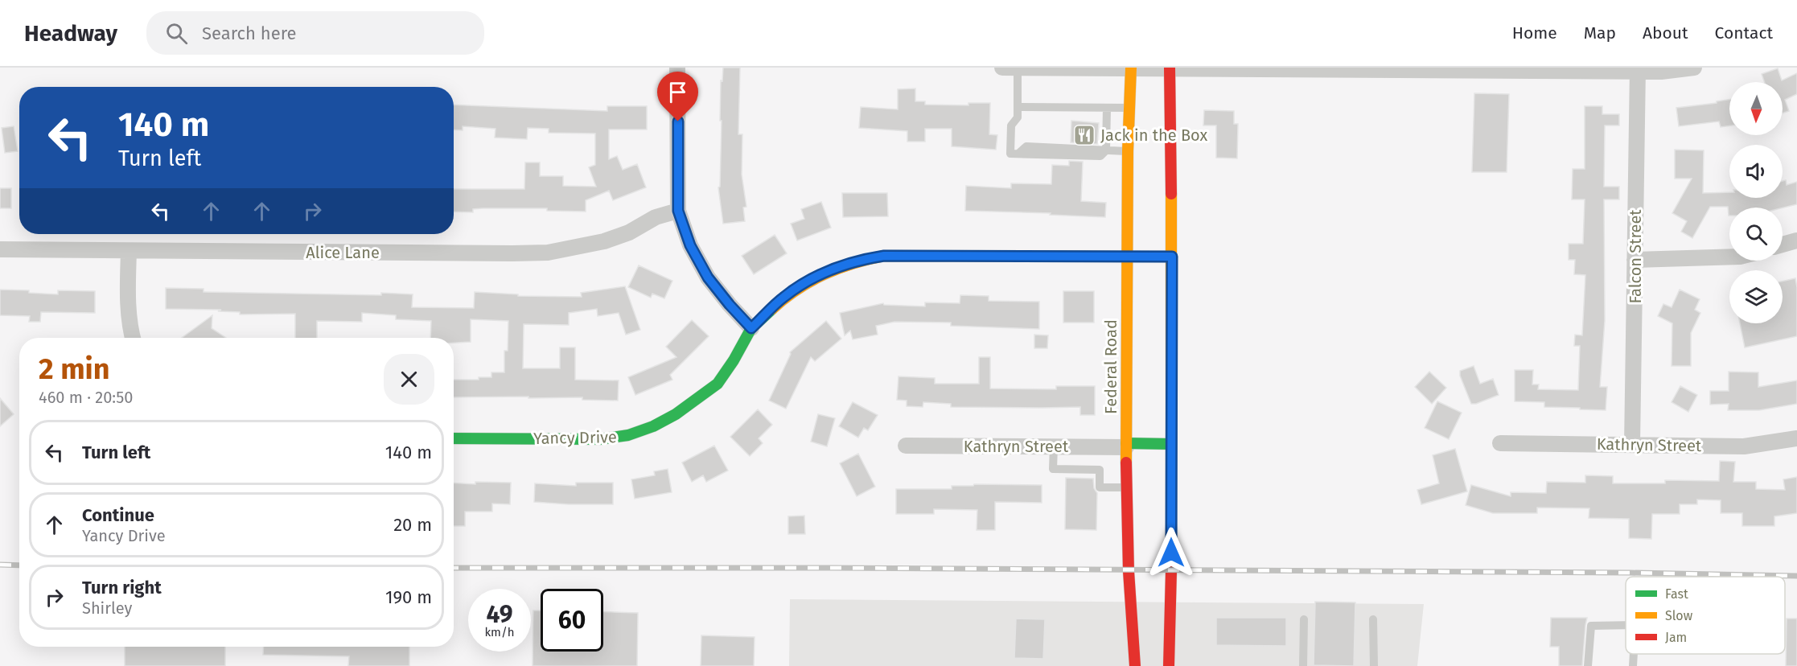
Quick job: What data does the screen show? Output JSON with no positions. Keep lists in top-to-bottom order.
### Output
{
  "streets": {
    "main road": ["Federal Road", "Yancy Drive"],
    "street": ["Alice Lane", "Falcon Street", "Kathryn Street"]
  },
  "crossings": [
    ["Falcon Street", "Kathryn Street"],
    ["Federal Road", "Yancy Drive"],
    ["Federal Road", "Kathryn Street"]
  ],
  "places": {
    "restaurant": ["Jack in the Box"]
  },
  "legend": ["Fast", "Slow", "Jam"],
  "north": "bottom",
  "page": {
    "header": "Headway",
    "search": "Search here",
    "nav": [
      "Home",
      "Map",
      "About",
      "Contact"
    ],
    "turn": ["140 m", "Turn left"],
    "heading": ["2 min", "460 m · 20:50"],
    "list": [
      {
        "name": "Turn left",
        "value": "140 m"
      },
      {
        "name": "Continue",
        "note": "Yancy Drive",
        "value": "20 m"
      },
      {
        "name": "Turn right",
        "note": "Shirley",
        "value": "190 m"
      }
    ],
    "speed": "49 km/h",
    "limit": "60"
  }
}
